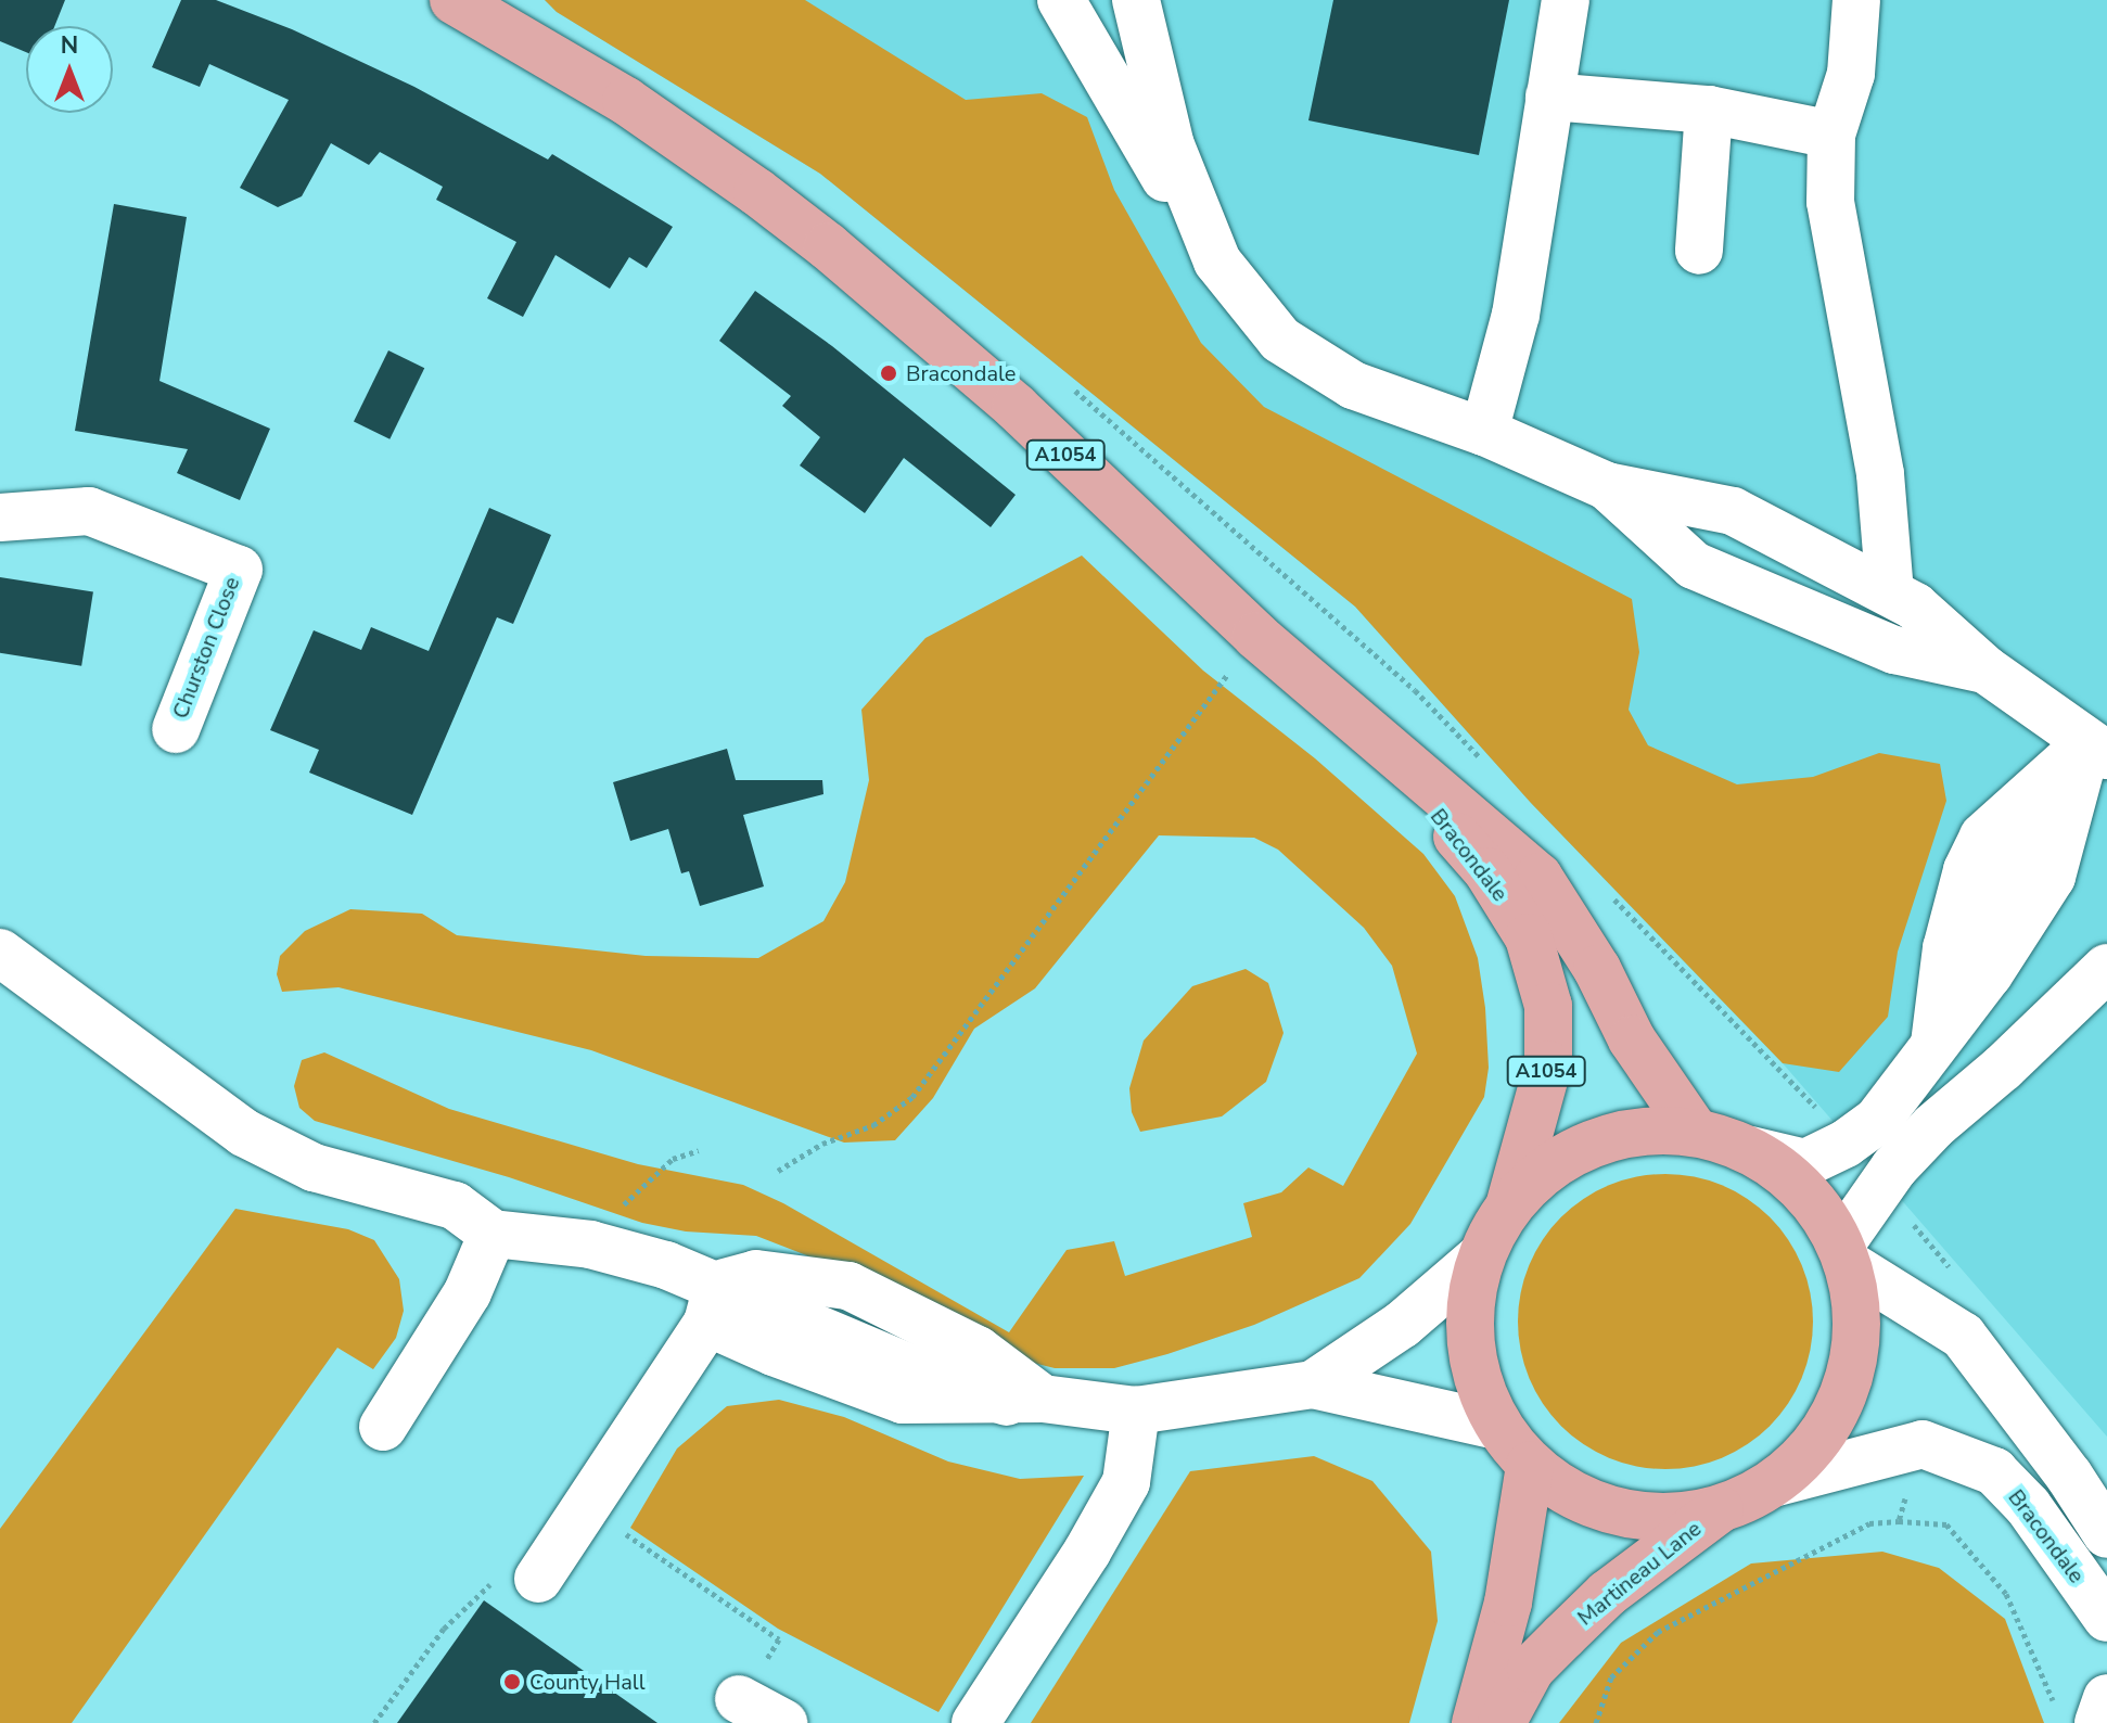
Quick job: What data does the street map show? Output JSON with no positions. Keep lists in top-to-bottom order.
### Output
{
  "streets": {
    "main road": ["A1054", "Bracondale", "Martineau Lane"],
    "street": ["Churston Close"]
  },
  "places": ["Bracondale", "County Hall"],
  "north": "top"
}
